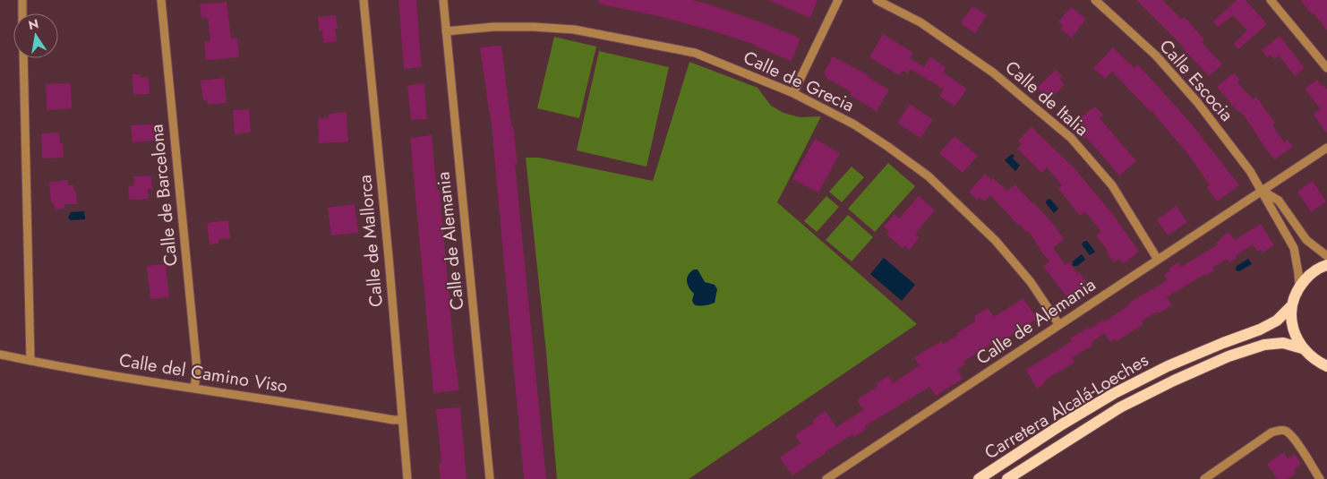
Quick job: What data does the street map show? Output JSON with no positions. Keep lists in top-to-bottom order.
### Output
{
  "streets": {
    "main road": ["Carretera Alcalá-Loeches"],
    "street": [
      "Calle Escocia",
      "Calle de Grecia",
      "Calle de Italia",
      "Calle de Barcelona",
      "Calle de Mallorca",
      "Calle de Alemania",
      "Calle del Camino Viso"
    ]
  },
  "crossings": [
    ["Calle Escocia", "Calle de Alemania"],
    ["Calle de Grecia", "Calle de Alemania"],
    ["Calle de Italia", "Calle de Alemania"],
    ["Calle de Barcelona", "Calle del Camino Viso"],
    ["Calle de Mallorca", "Calle del Camino Viso"]
  ],
  "north": "top"
}
